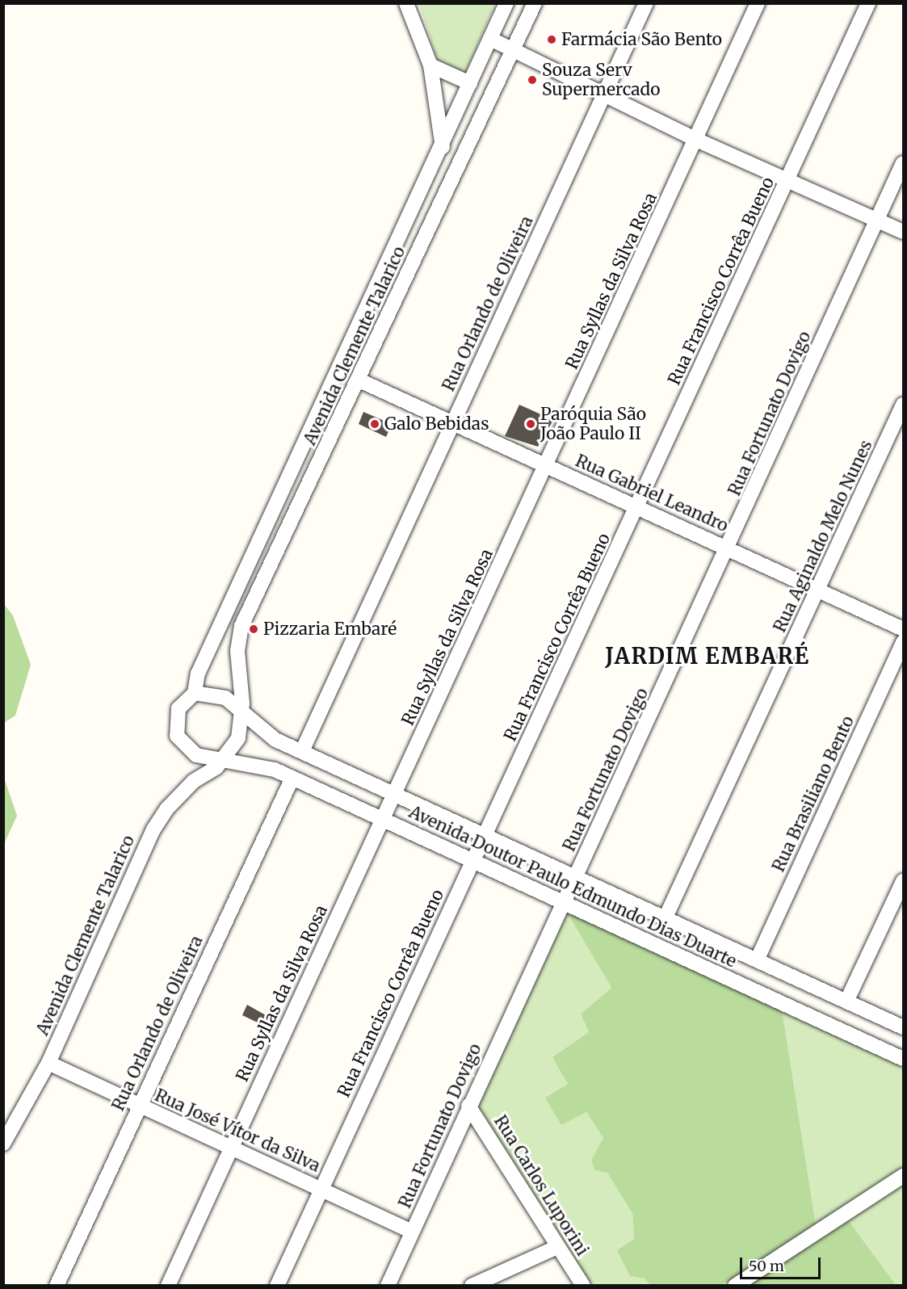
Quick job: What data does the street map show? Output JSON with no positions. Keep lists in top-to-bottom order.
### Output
{
  "streets": {
    "street": [
      "Rua Syllas da Silva Rosa",
      "Rua Francisco Corrêa Bueno",
      "Rua Orlando de Oliveira",
      "Avenida Clemente Talarico",
      "Rua Fortunato Dovigo",
      "Rua Gabriel Leandro",
      "Rua Aginaldo Melo Nunes",
      "Rua Brasiliano Bento",
      "Avenida Doutor Paulo Edmundo Dias Duarte",
      "Rua José Vítor da Silva",
      "Rua Carlos Luporini"
    ]
  },
  "crossings": [
    ["Rua Syllas da Silva Rosa", "Rua Gabriel Leandro"],
    ["Rua Syllas da Silva Rosa", "Avenida Doutor Paulo Edmundo Dias Duarte"],
    ["Rua Syllas da Silva Rosa", "Rua José Vítor da Silva"],
    ["Rua Francisco Corrêa Bueno", "Rua Gabriel Leandro"],
    ["Rua Francisco Corrêa Bueno", "Avenida Doutor Paulo Edmundo Dias Duarte"],
    ["Rua Francisco Corrêa Bueno", "Rua José Vítor da Silva"],
    ["Rua Orlando de Oliveira", "Rua Gabriel Leandro"],
    ["Rua Orlando de Oliveira", "Avenida Doutor Paulo Edmundo Dias Duarte"],
    ["Rua Orlando de Oliveira", "Rua José Vítor da Silva"],
    ["Avenida Clemente Talarico", "Rua Gabriel Leandro"],
    ["Avenida Clemente Talarico", "Avenida Doutor Paulo Edmundo Dias Duarte"],
    ["Avenida Clemente Talarico", "Rua José Vítor da Silva"],
    ["Rua Fortunato Dovigo", "Rua Gabriel Leandro"],
    ["Rua Fortunato Dovigo", "Avenida Doutor Paulo Edmundo Dias Duarte"],
    ["Rua Fortunato Dovigo", "Rua José Vítor da Silva"],
    ["Rua Fortunato Dovigo", "Rua Carlos Luporini"],
    ["Rua Gabriel Leandro", "Rua Aginaldo Melo Nunes"],
    ["Rua Aginaldo Melo Nunes", "Avenida Doutor Paulo Edmundo Dias Duarte"],
    ["Rua Brasiliano Bento", "Avenida Doutor Paulo Edmundo Dias Duarte"]
  ],
  "districts": ["JARDIM EMBARÉ"],
  "places": [
    "Farmácia São Bento",
    "Souza Serv Supermercado",
    "Galo Bebidas",
    "Paróquia São João Paulo II",
    "Pizzaria Embaré"
  ],
  "scale_bar": "50 m"
}
